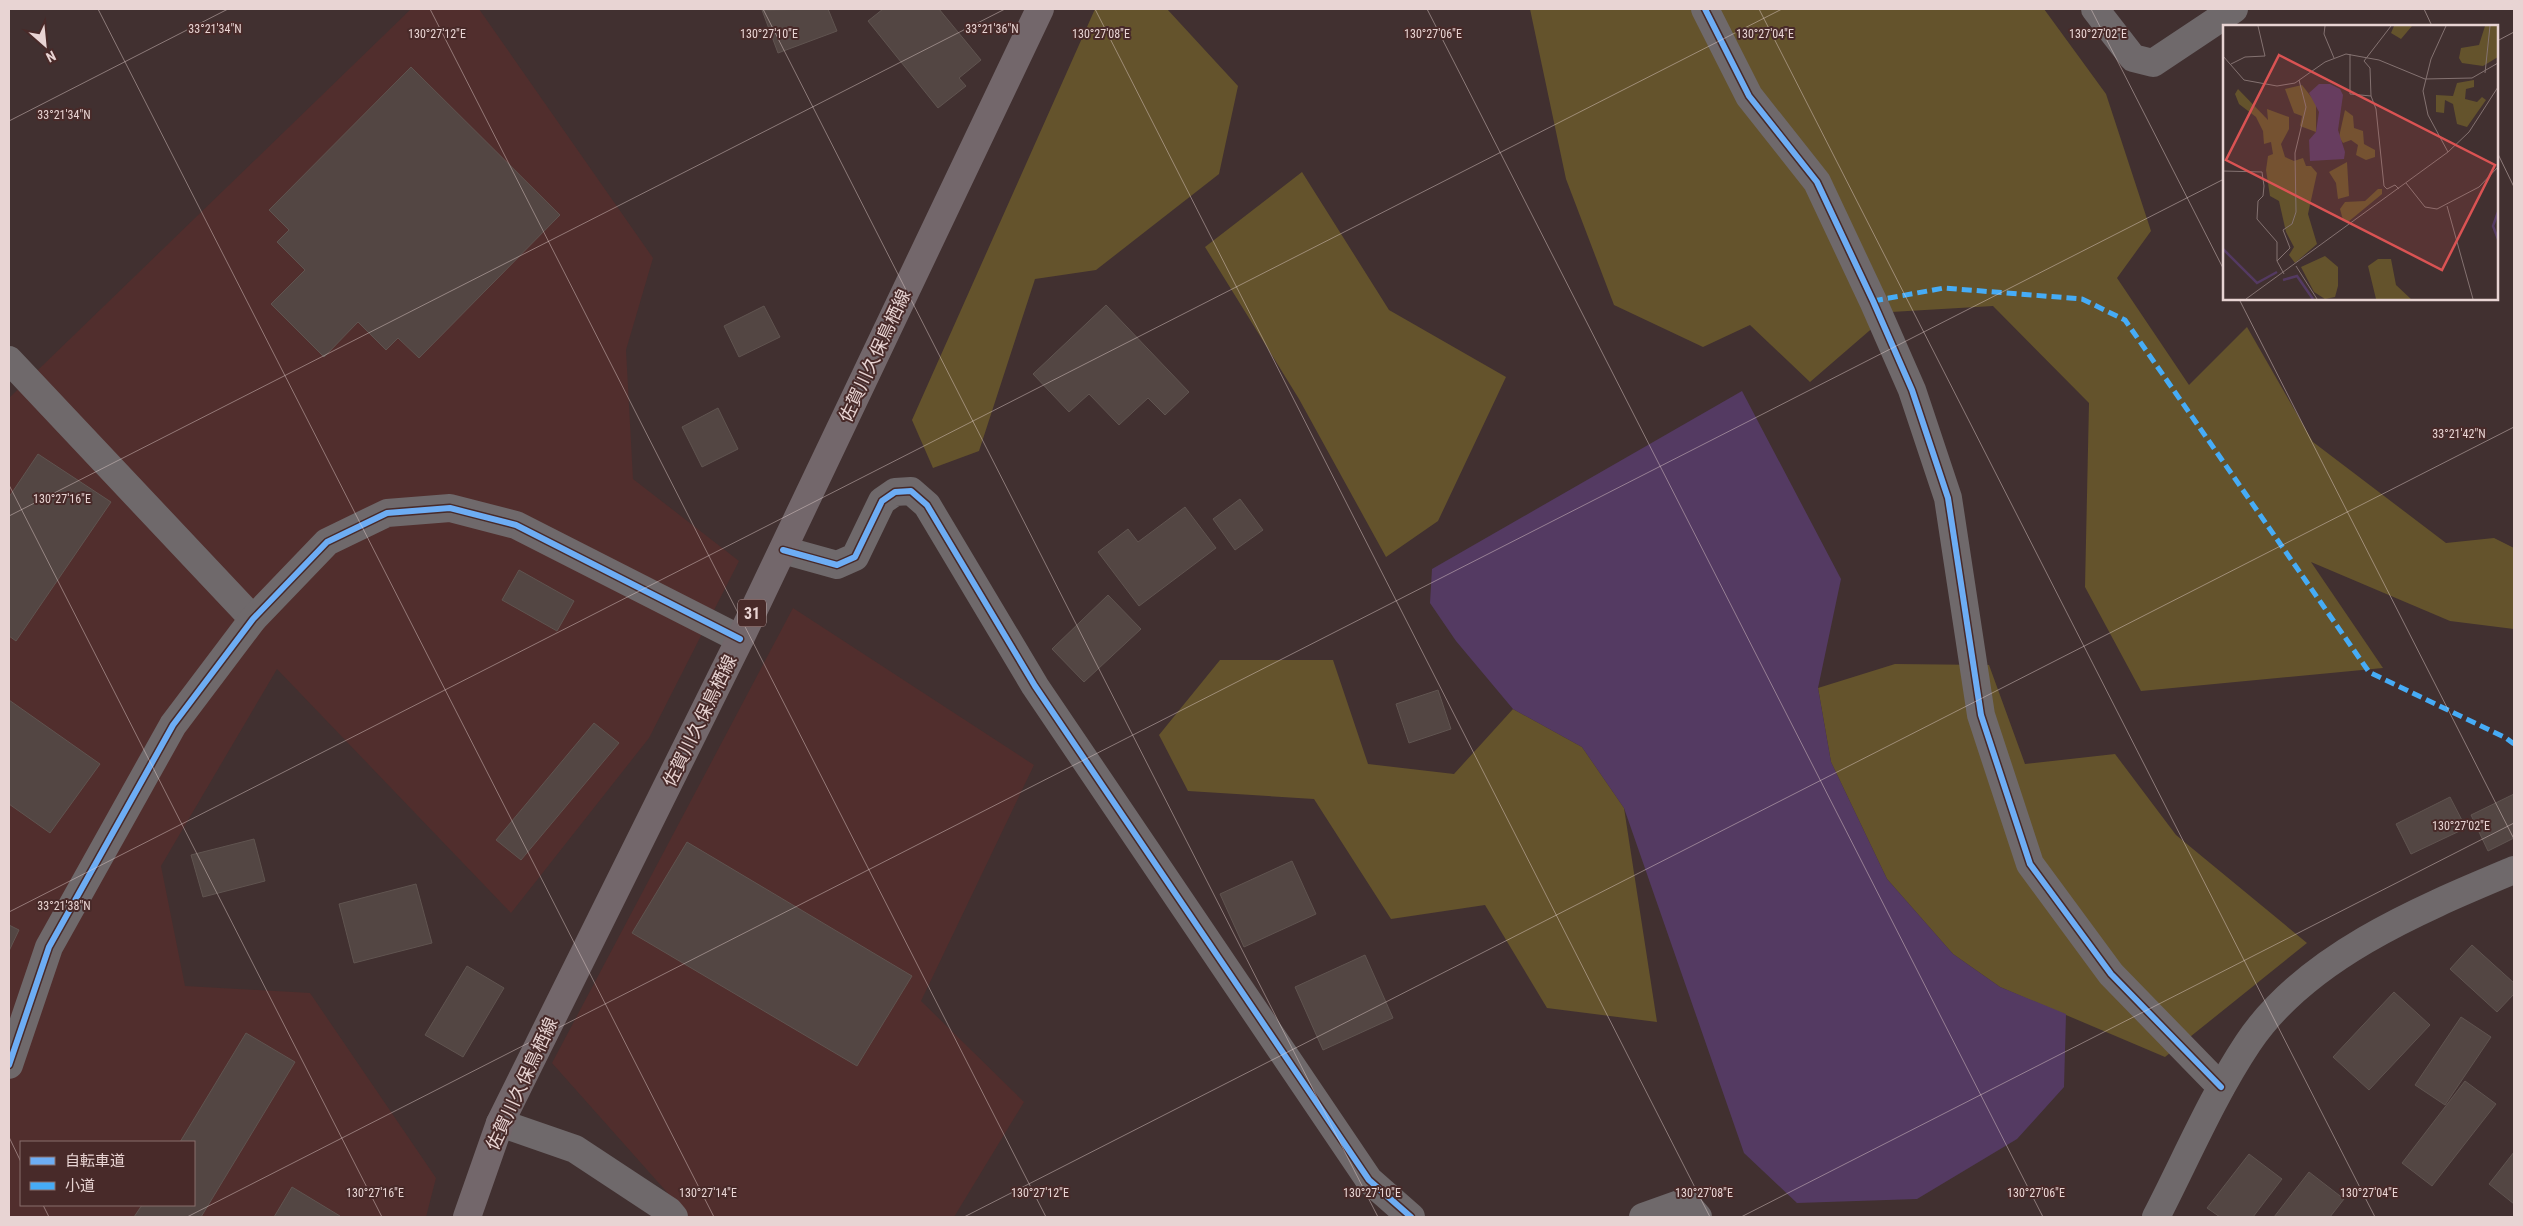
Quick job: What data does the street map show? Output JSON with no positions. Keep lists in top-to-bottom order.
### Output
{
  "streets": {
    "main road": ["佐賀川久保鳥栖線", "31"]
  },
  "legend": ["自転車道", "小道"],
  "north": "bottom right",
  "coordinates": [
    "33°21'34\"N",
    "33°21'36\"N",
    "130°27'12\"E",
    "130°27'10\"E",
    "130°27'08\"E",
    "130°27'06\"E",
    "130°27'04\"E",
    "130°27'02\"E",
    "33°21'42\"N",
    "130°27'16\"E",
    "33°21'38\"N",
    "130°27'14\"E"
  ]
}
